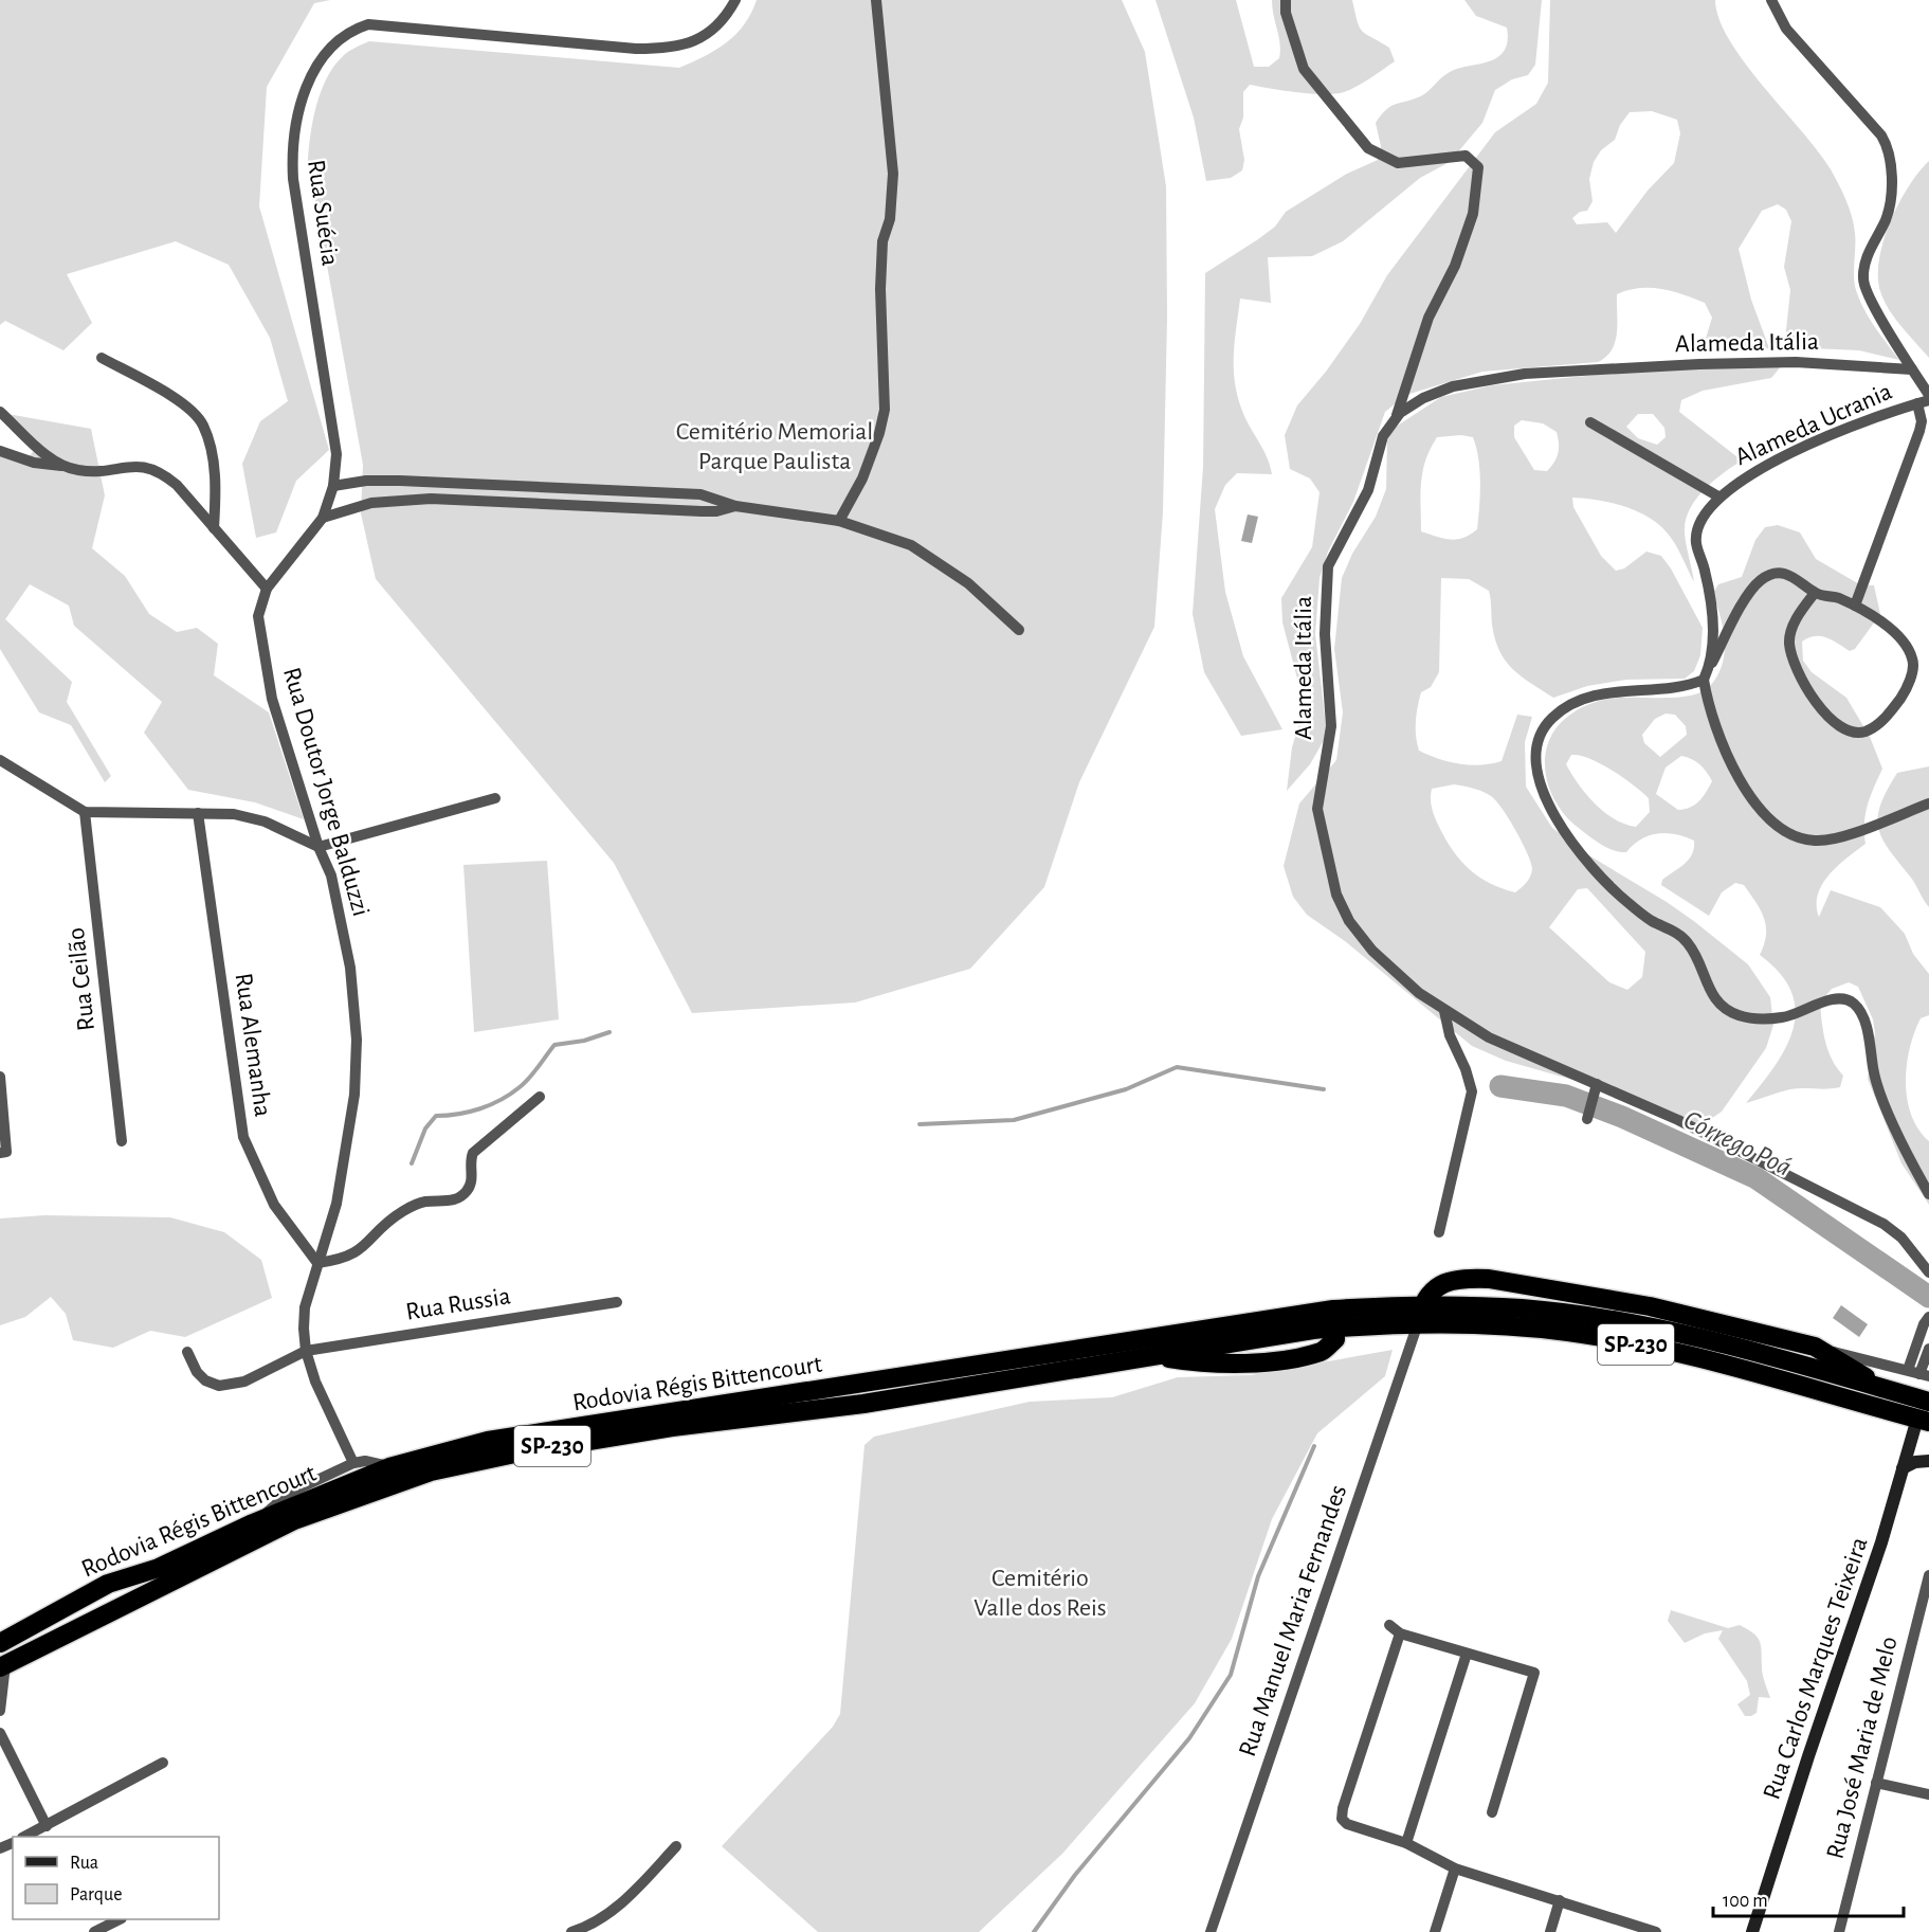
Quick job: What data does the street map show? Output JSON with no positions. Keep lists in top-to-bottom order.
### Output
{
  "streets": {
    "highway": ["SP-230", "Rodovia Régis Bittencourt"],
    "street": [
      "Rua Suécia",
      "Alameda Itália",
      "Alameda Ucrania",
      "Rua Doutor Jorge Balduzzi",
      "Rua Ceilão",
      "Rua Alemanha",
      "Rua Russia",
      "Rua Manuel Maria Fernandes",
      "Rua Carlos Marques Teixeira",
      "Rua José Maria de Melo"
    ]
  },
  "crossings": [
    ["Rua Suécia", "Rua Doutor Jorge Balduzzi"],
    ["Rua Doutor Jorge Balduzzi", "Rua Alemanha"],
    ["Rua Doutor Jorge Balduzzi", "Rua Russia"],
    ["SP-230", "Rodovia Régis Bittencourt"],
    ["SP-230", "Rua Manuel Maria Fernandes"],
    ["SP-230", "Rua Carlos Marques Teixeira"]
  ],
  "water": ["Córrego Poá"],
  "parks": ["Cemitério Memorial Parque Paulista", "Cemitério Valle dos Reis"],
  "legend": ["Rua", "Parque"],
  "scale_bar": "100 m"
}
